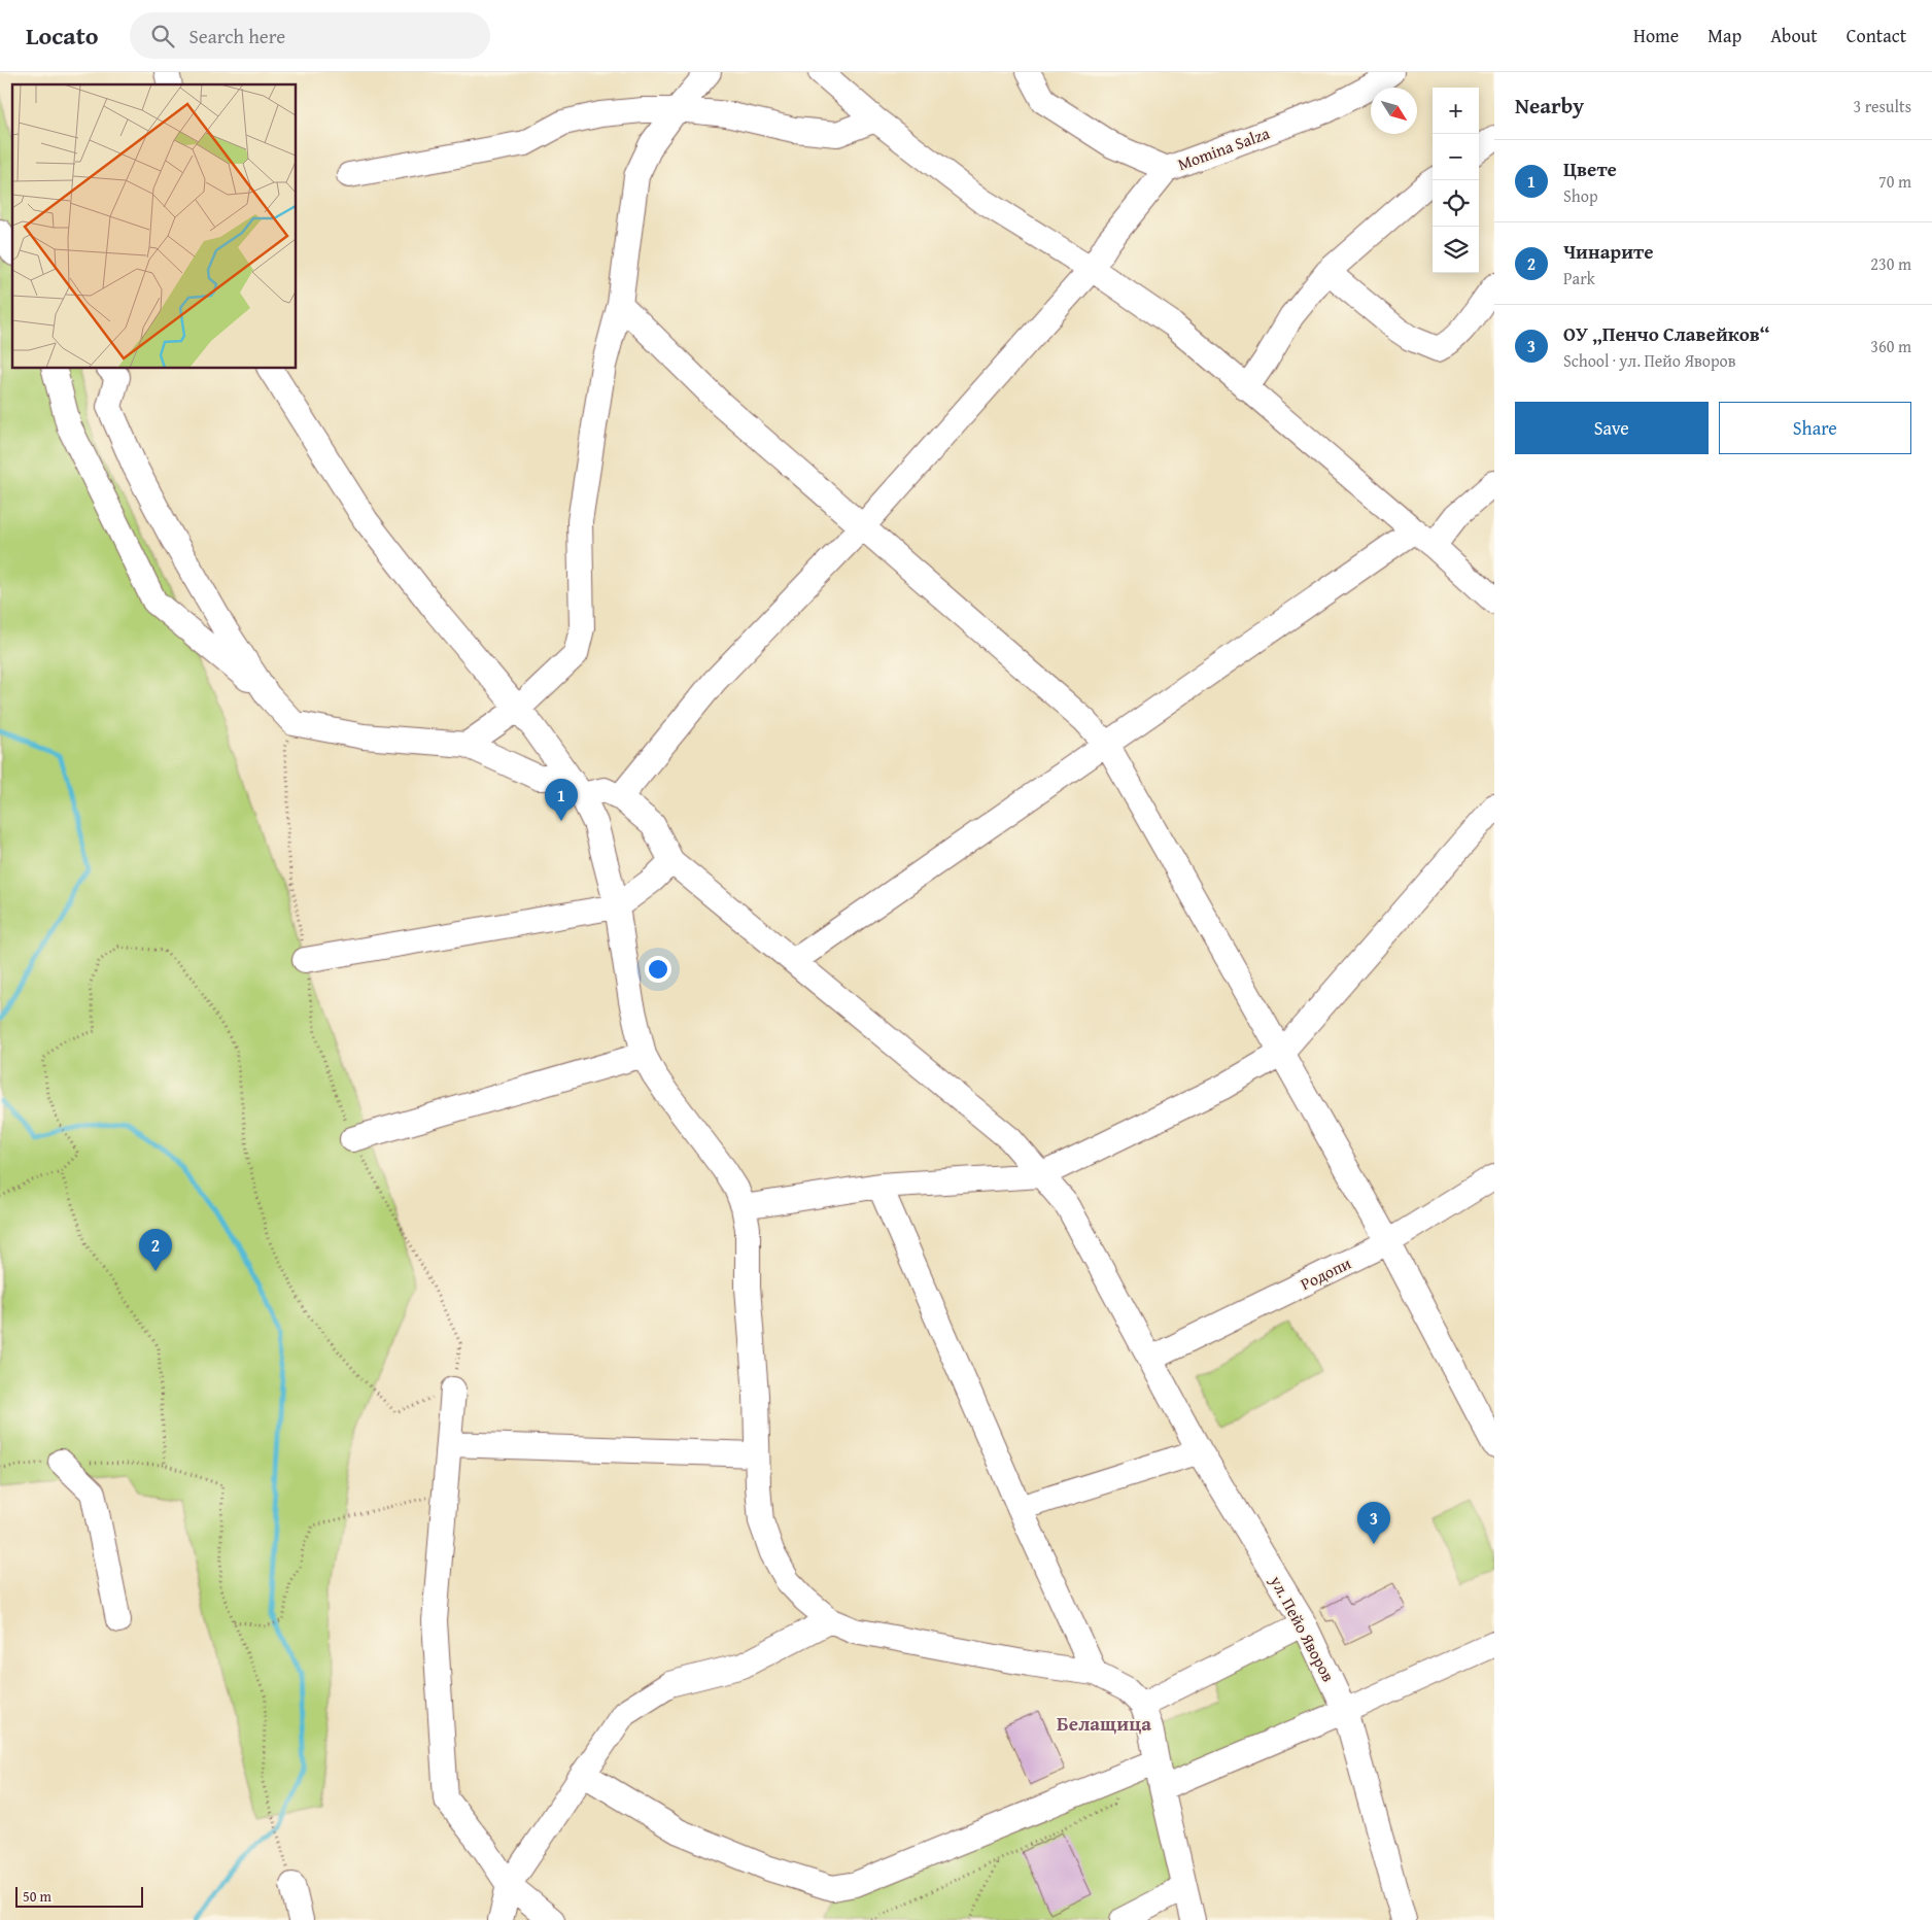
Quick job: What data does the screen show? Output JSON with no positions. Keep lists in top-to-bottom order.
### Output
{
  "streets": {
    "street": ["Momina Salza", "Родопи", "ул. Пейо Яворов"]
  },
  "crossings": [
    ["Родопи", "ул. Пейо Яворов"]
  ],
  "districts": ["Белащица"],
  "scale_bar": "50 m",
  "north": "bottom right",
  "page": {
    "header": "Locato",
    "search": "Search here",
    "nav": [
      "Home",
      "Map",
      "About",
      "Contact"
    ],
    "heading": ["Nearby", "3 results"],
    "map_buttons": ["+", "−"],
    "list": [
      {
        "mark": "1",
        "name": "Цвете",
        "note": "Shop",
        "value": "70 m"
      },
      {
        "mark": "2",
        "name": "Чинарите",
        "note": "Park",
        "value": "230 m"
      },
      {
        "mark": "3",
        "name": "ОУ „Пенчо Славейков“",
        "note": "School · ул. Пейо Яворов",
        "value": "360 m"
      }
    ],
    "buttons": ["Save", "Share"],
    "pins": ["1", "2", "3"],
    "scale": "50 m"
  }
}
